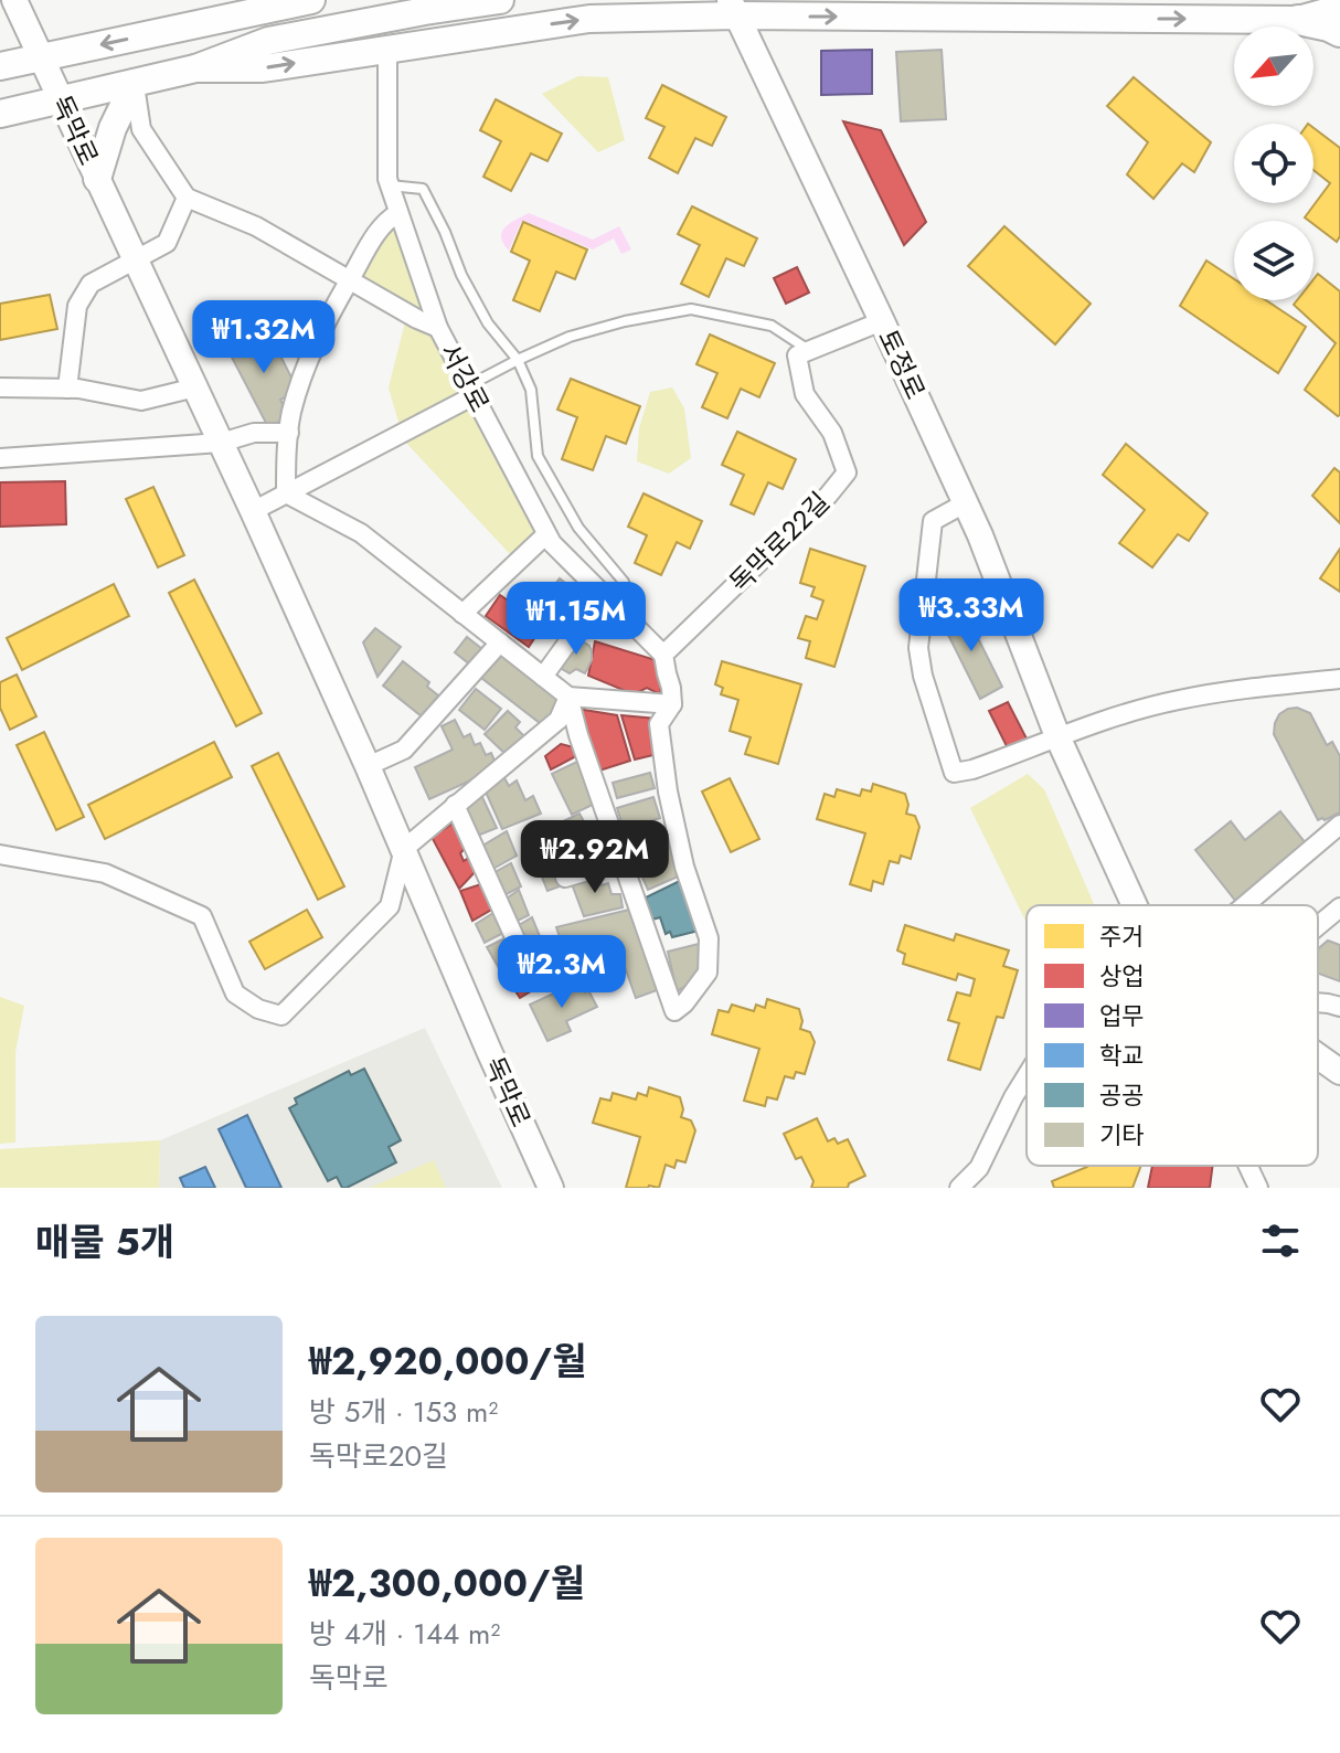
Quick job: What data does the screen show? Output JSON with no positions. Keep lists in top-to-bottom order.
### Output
{
  "streets": {
    "main road": ["독막로", "토정로"],
    "street": ["서강로", "독막로22길"]
  },
  "crossings": [
    ["서강로", "독막로22길"]
  ],
  "legend": [
    "주거",
    "상업",
    "업무",
    "학교",
    "공공",
    "기타"
  ],
  "north": "bottom left",
  "page": {
    "price": [
      "₩1.32M",
      "₩3.33M",
      "₩1.15M",
      "₩2.92M",
      "₩2.3M"
    ],
    "heading": "매물 5개",
    "list": [
      {
        "name": "₩2,920,000/월",
        "note": "방 5개 · 153 m² · 독막로20길"
      },
      {
        "name": "₩2,300,000/월",
        "note": "방 4개 · 144 m² · 독막로"
      }
    ]
  }
}
